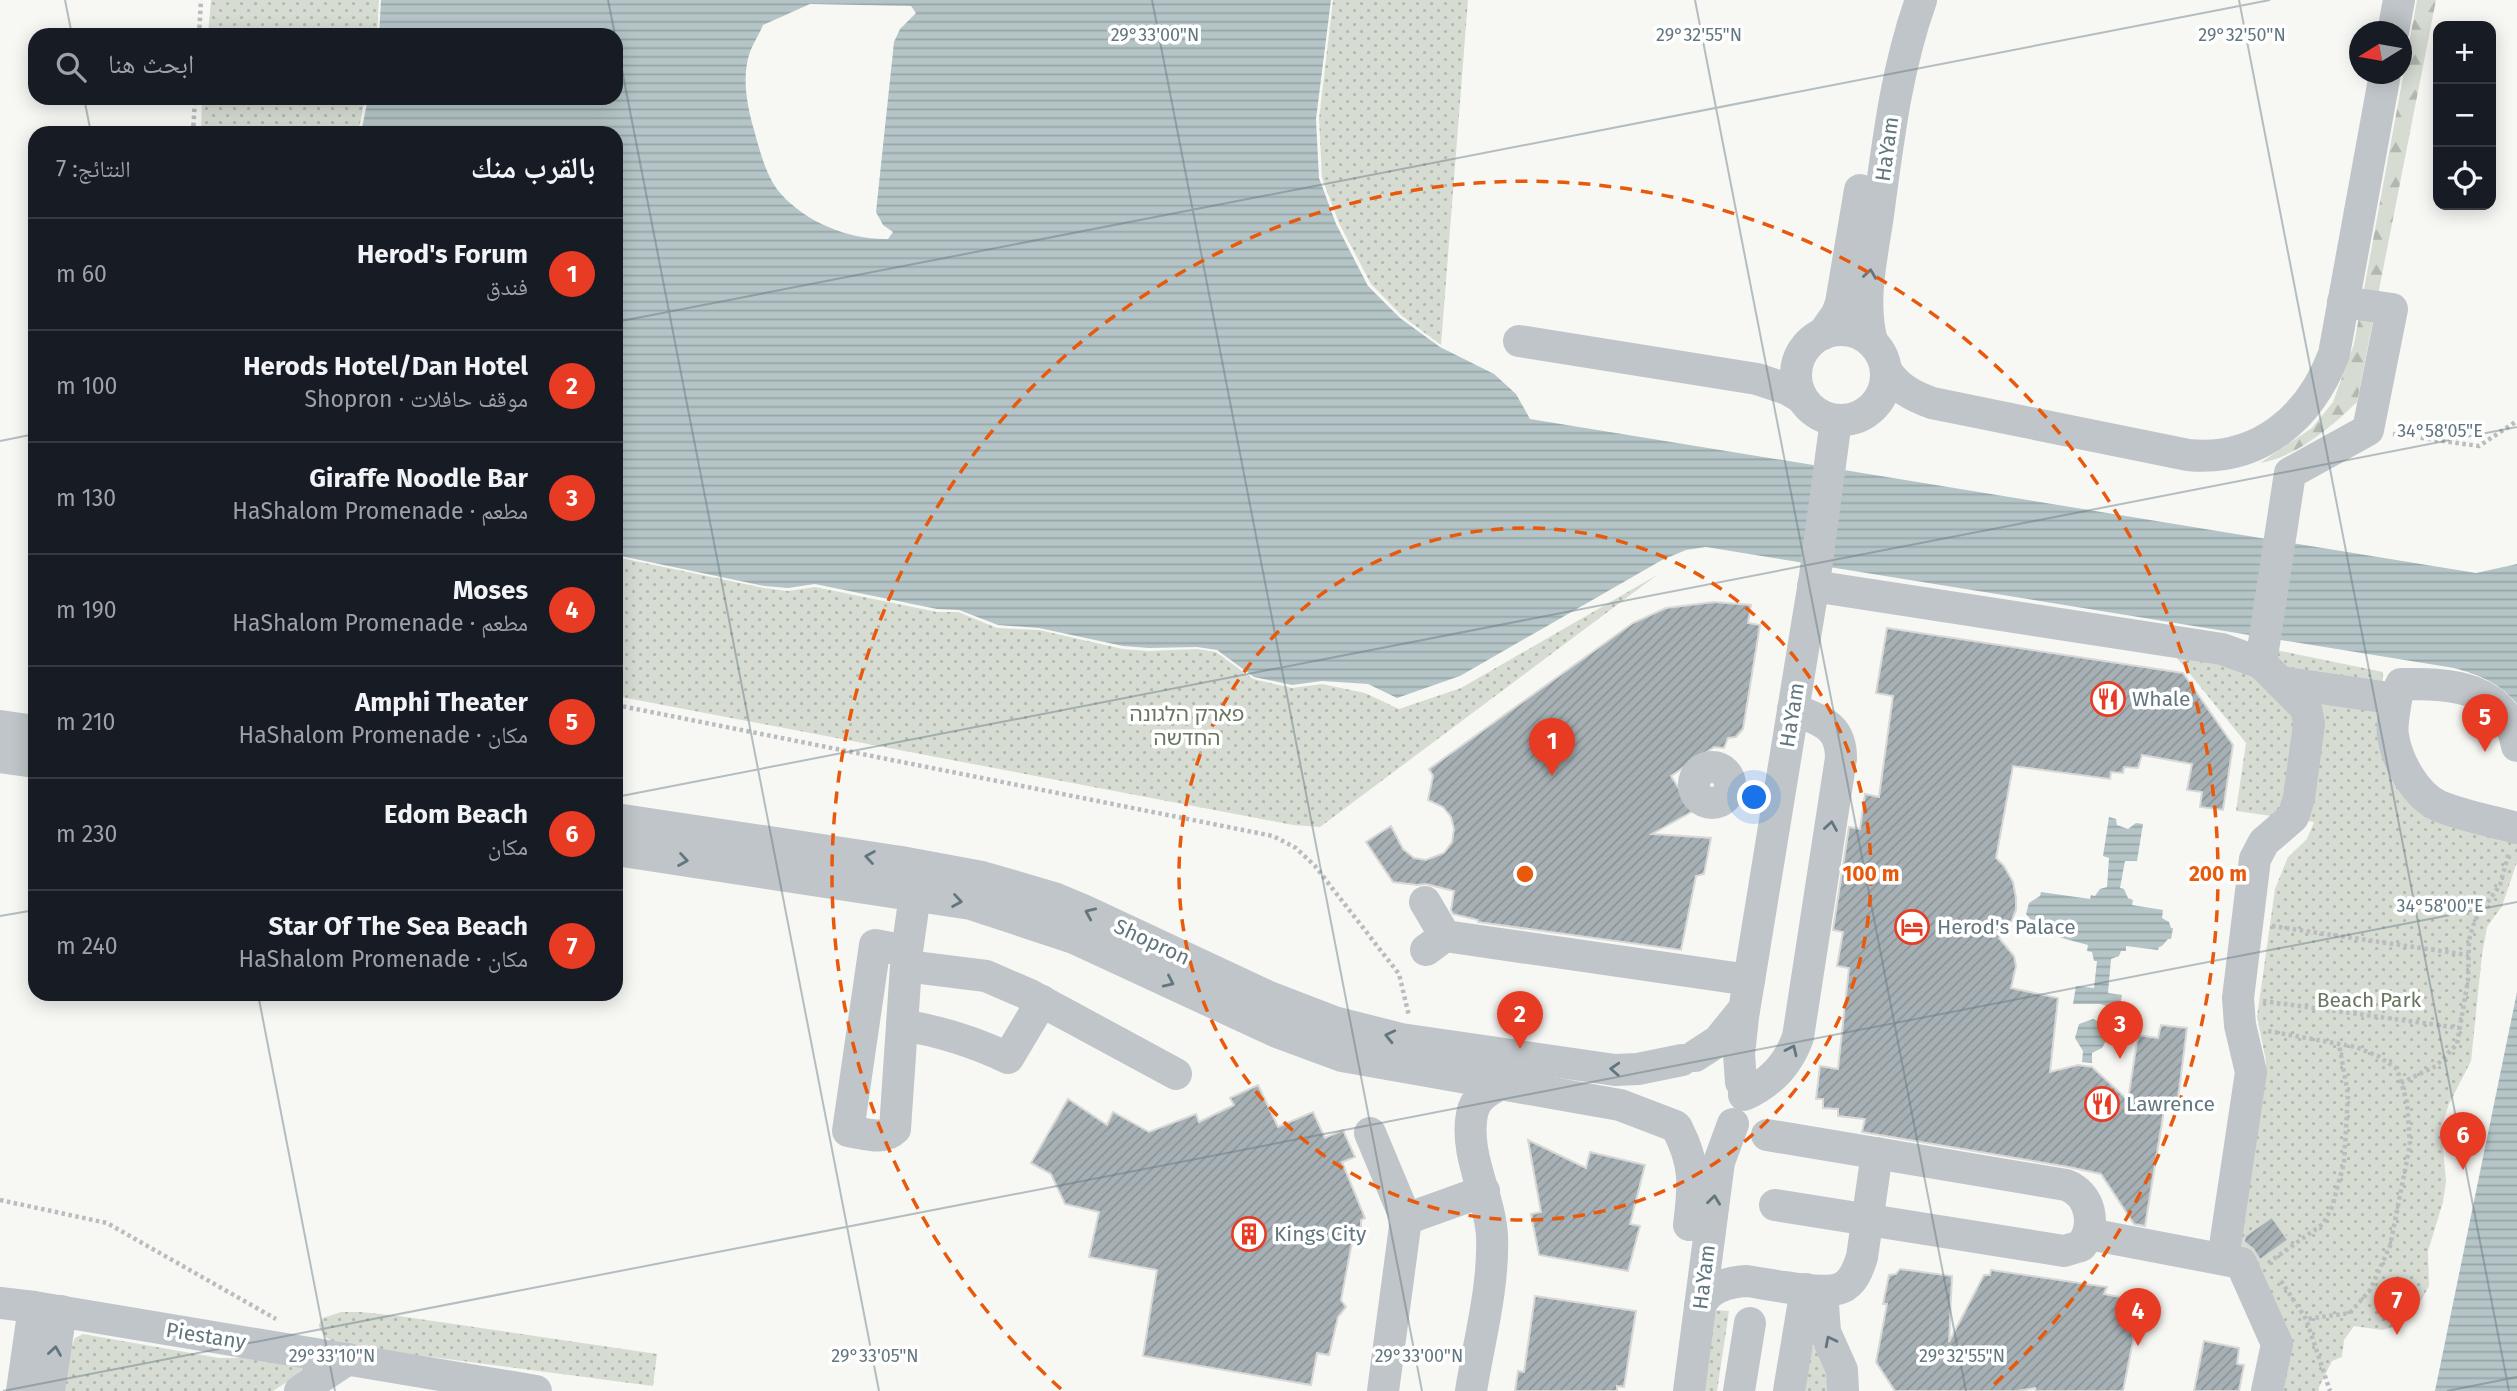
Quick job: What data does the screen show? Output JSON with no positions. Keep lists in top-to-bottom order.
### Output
{
  "streets": {
    "street": ["HaYam", "Shopron", "Piestany"]
  },
  "crossings": [
    ["HaYam", "Shopron"]
  ],
  "parks": ["פארק הלגונה החדשה", "Beach Park"],
  "places": {
    "restaurant": ["Whale", "Lawrence"],
    "hotel": ["Herod's Palace"],
    "building": ["Kings City"]
  },
  "north": "left",
  "page": {
    "map_buttons": ["+", "−"],
    "search": "ابحث هنا",
    "heading": ["بالقرب منك", "النتائج: 7"],
    "list": [
      {
        "mark": "1",
        "name": "Herod's Forum",
        "note": "فندق",
        "value": "60 m"
      },
      {
        "mark": "2",
        "name": "Herods Hotel/Dan Hotel",
        "note": "موقف حافلات · Shopron",
        "value": "100 m"
      },
      {
        "mark": "3",
        "name": "Giraffe Noodle Bar",
        "note": "مطعم · HaShalom Promenade",
        "value": "130 m"
      },
      {
        "mark": "4",
        "name": "Moses",
        "note": "مطعم · HaShalom Promenade",
        "value": "190 m"
      },
      {
        "mark": "5",
        "name": "Amphi Theater",
        "note": "مكان · HaShalom Promenade",
        "value": "210 m"
      },
      {
        "mark": "6",
        "name": "Edom Beach",
        "note": "مكان",
        "value": "230 m"
      },
      {
        "mark": "7",
        "name": "Star Of The Sea Beach",
        "note": "مكان · HaShalom Promenade",
        "value": "240 m"
      }
    ],
    "pins": [
      "5",
      "1",
      "2",
      "3",
      "6",
      "7",
      "4"
    ]
  },
  "coordinates": [
    "29°33'00\"N",
    "29°32'55\"N",
    "29°32'50\"N",
    "34°58'05\"E",
    "34°58'00\"E",
    "29°33'10\"N",
    "29°33'05\"N"
  ],
  "rings": ["100 m", "200 m"]
}
